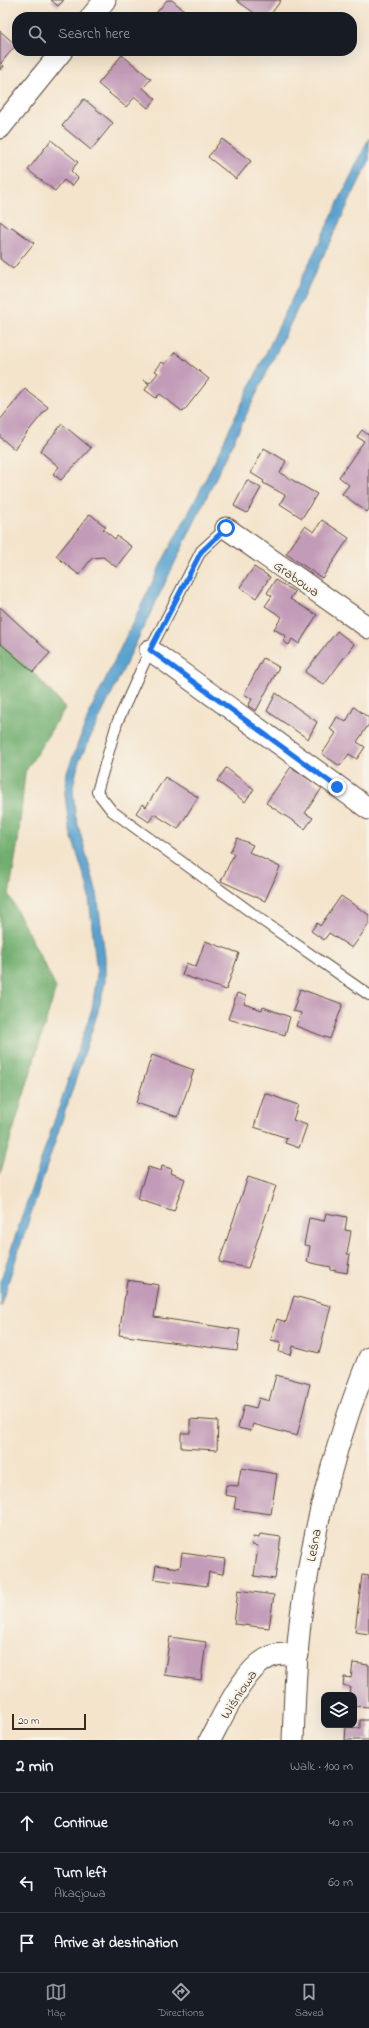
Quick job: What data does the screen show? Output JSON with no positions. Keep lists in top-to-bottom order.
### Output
{
  "streets": {
    "street": ["Grabowa", "Leśna", "Wiśniowa"]
  },
  "crossings": [
    ["Leśna", "Wiśniowa"]
  ],
  "scale_bar": "20 m",
  "page": {
    "search": "Search here",
    "scale": "20 m",
    "heading": ["2 min", "Walk · 100 m"],
    "list": [
      ["Continue", "40 m"],
      ["Turn left", "Akacjowa", "60 m"],
      "Arrive at destination"
    ],
    "nav": ["Map", "Directions", "Saved"]
  }
}
